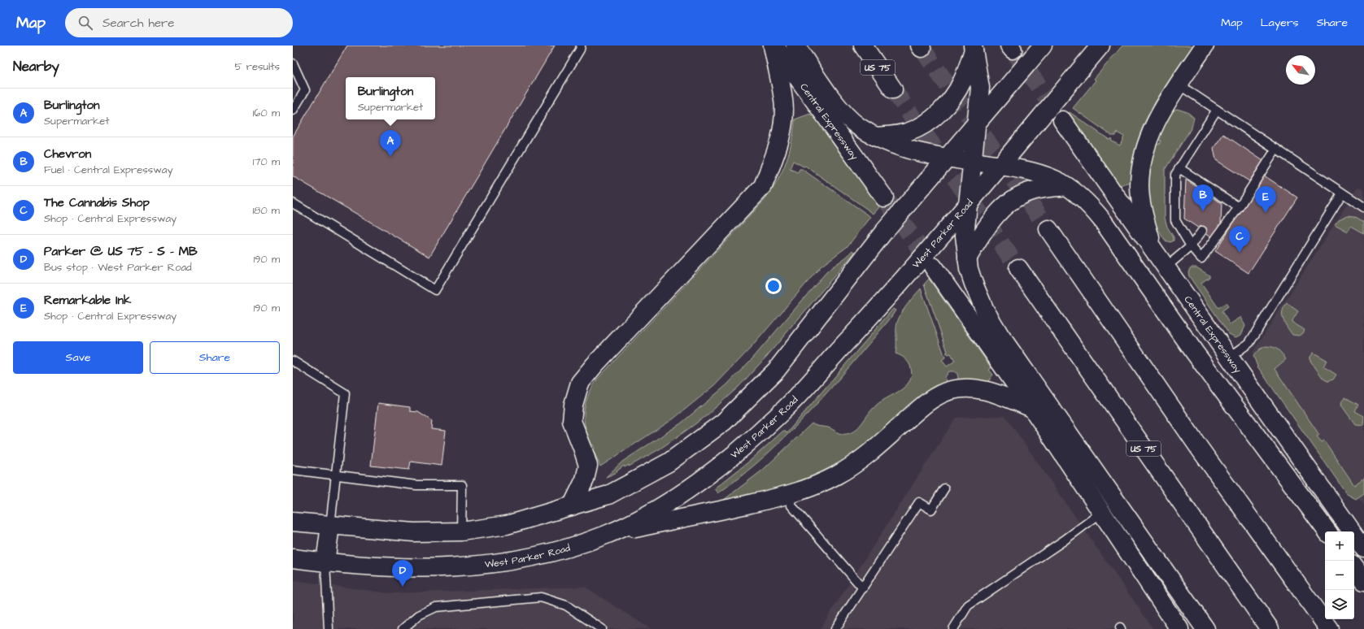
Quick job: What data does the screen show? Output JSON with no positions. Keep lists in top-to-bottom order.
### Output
{
  "streets": {
    "main road": ["US 75", "Central Expressway", "West Parker Road"]
  },
  "north": "top left",
  "page": {
    "header": "Map",
    "search": "Search here",
    "nav": ["Map", "Layers", "Share"],
    "heading": ["Nearby", "5 results"],
    "popup": ["Burlington", "Supermarket"],
    "list": [
      {
        "mark": "A",
        "name": "Burlington",
        "note": "Supermarket",
        "value": "160 m"
      },
      {
        "mark": "B",
        "name": "Chevron",
        "note": "Fuel · Central Expressway",
        "value": "170 m"
      },
      {
        "mark": "C",
        "name": "The Cannabis Shop",
        "note": "Shop · Central Expressway",
        "value": "180 m"
      },
      {
        "mark": "D",
        "name": "Parker @ US 75 - S - MB",
        "note": "Bus stop · West Parker Road",
        "value": "190 m"
      },
      {
        "mark": "E",
        "name": "Remarkable Ink",
        "note": "Shop · Central Expressway",
        "value": "190 m"
      }
    ],
    "pins": [
      "A",
      "B",
      "E",
      "C",
      "D"
    ],
    "buttons": ["Save", "Share"],
    "map_buttons": ["+", "−"]
  }
}
